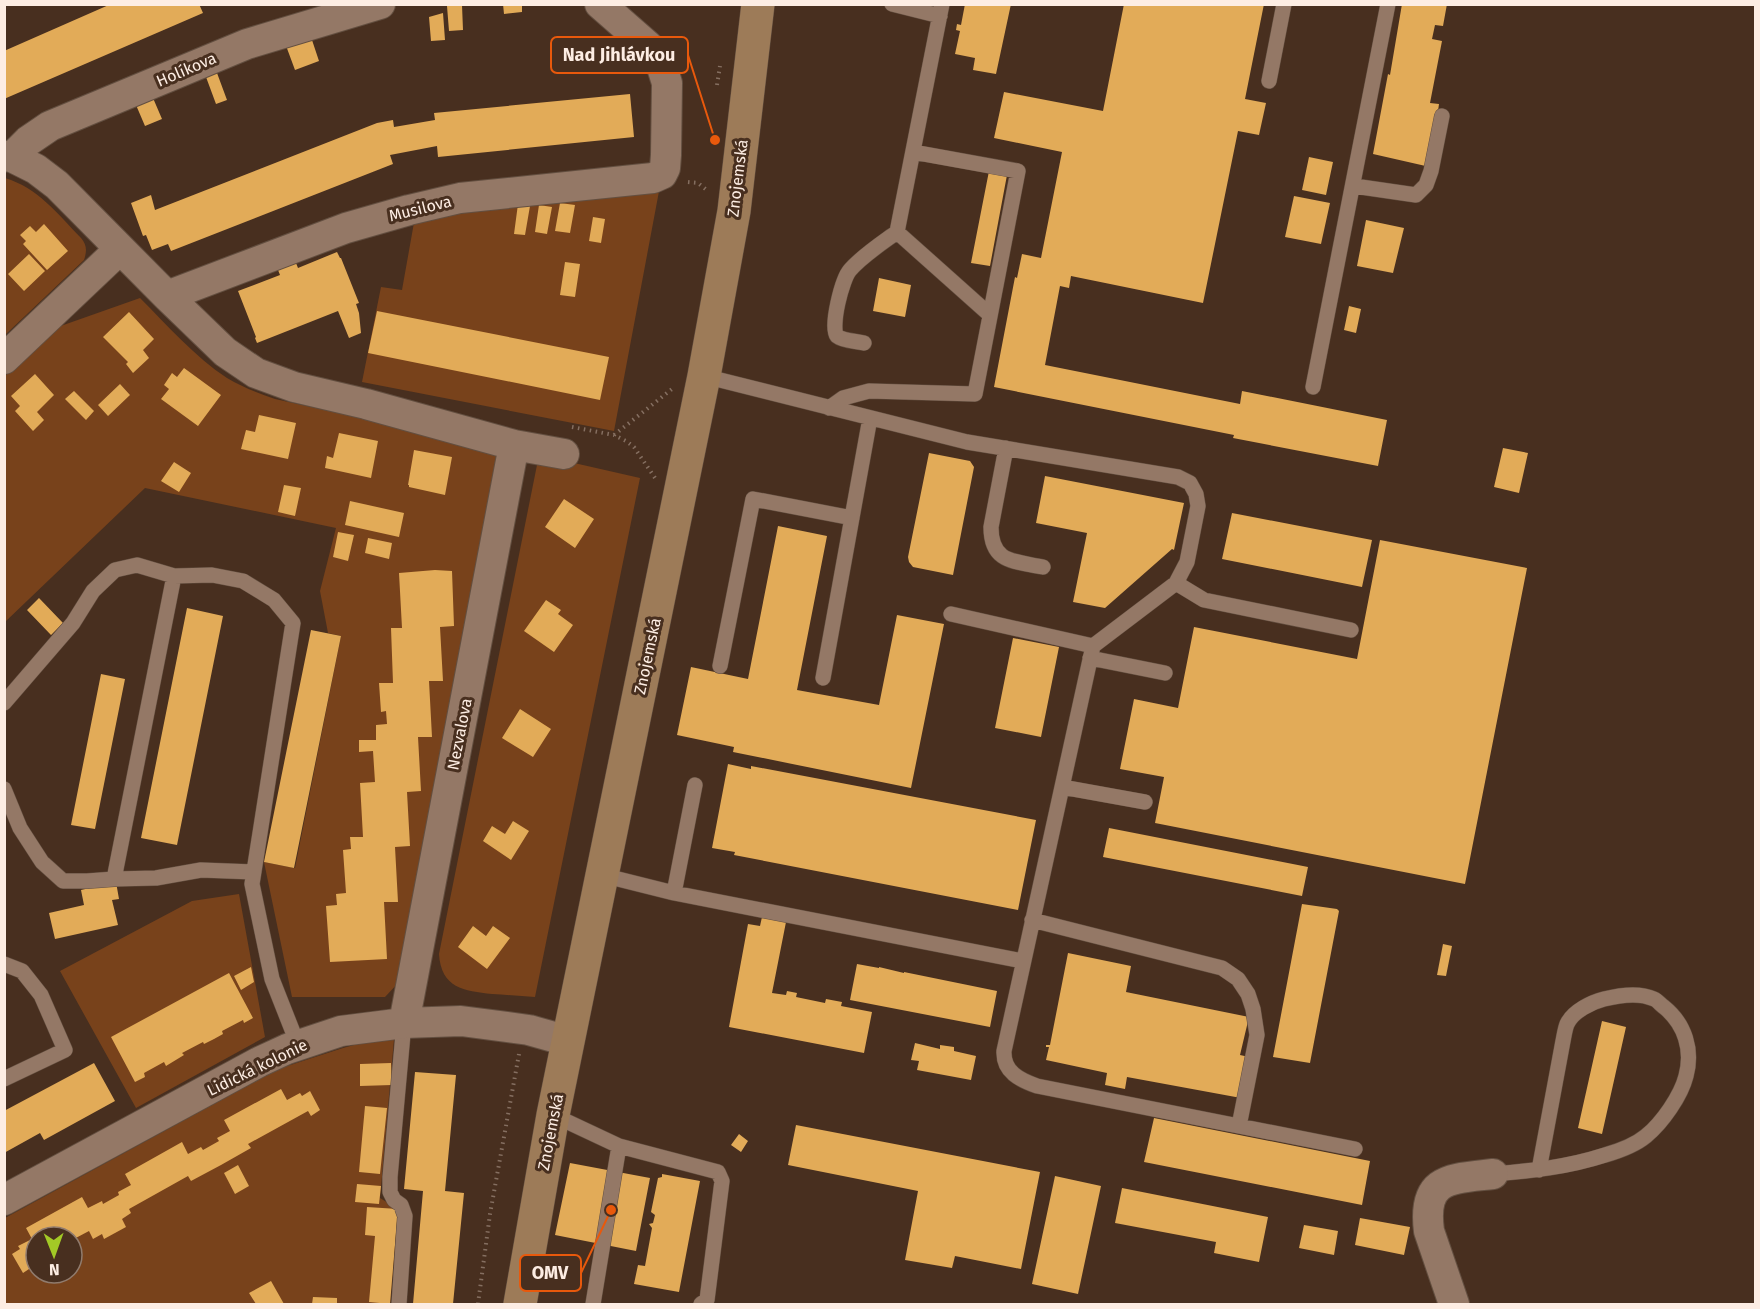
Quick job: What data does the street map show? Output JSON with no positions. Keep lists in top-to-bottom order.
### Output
{
  "streets": {
    "main road": ["Znojemská"],
    "street": [
      "Holíkova",
      "Musilova",
      "Nezvalova",
      "Lidická kolonie"
    ]
  },
  "crossings": [
    ["Znojemská", "Lidická kolonie"],
    ["Nezvalova", "Lidická kolonie"]
  ],
  "places": ["Nad Jihlávkou", "OMV"],
  "north": "bottom"
}
